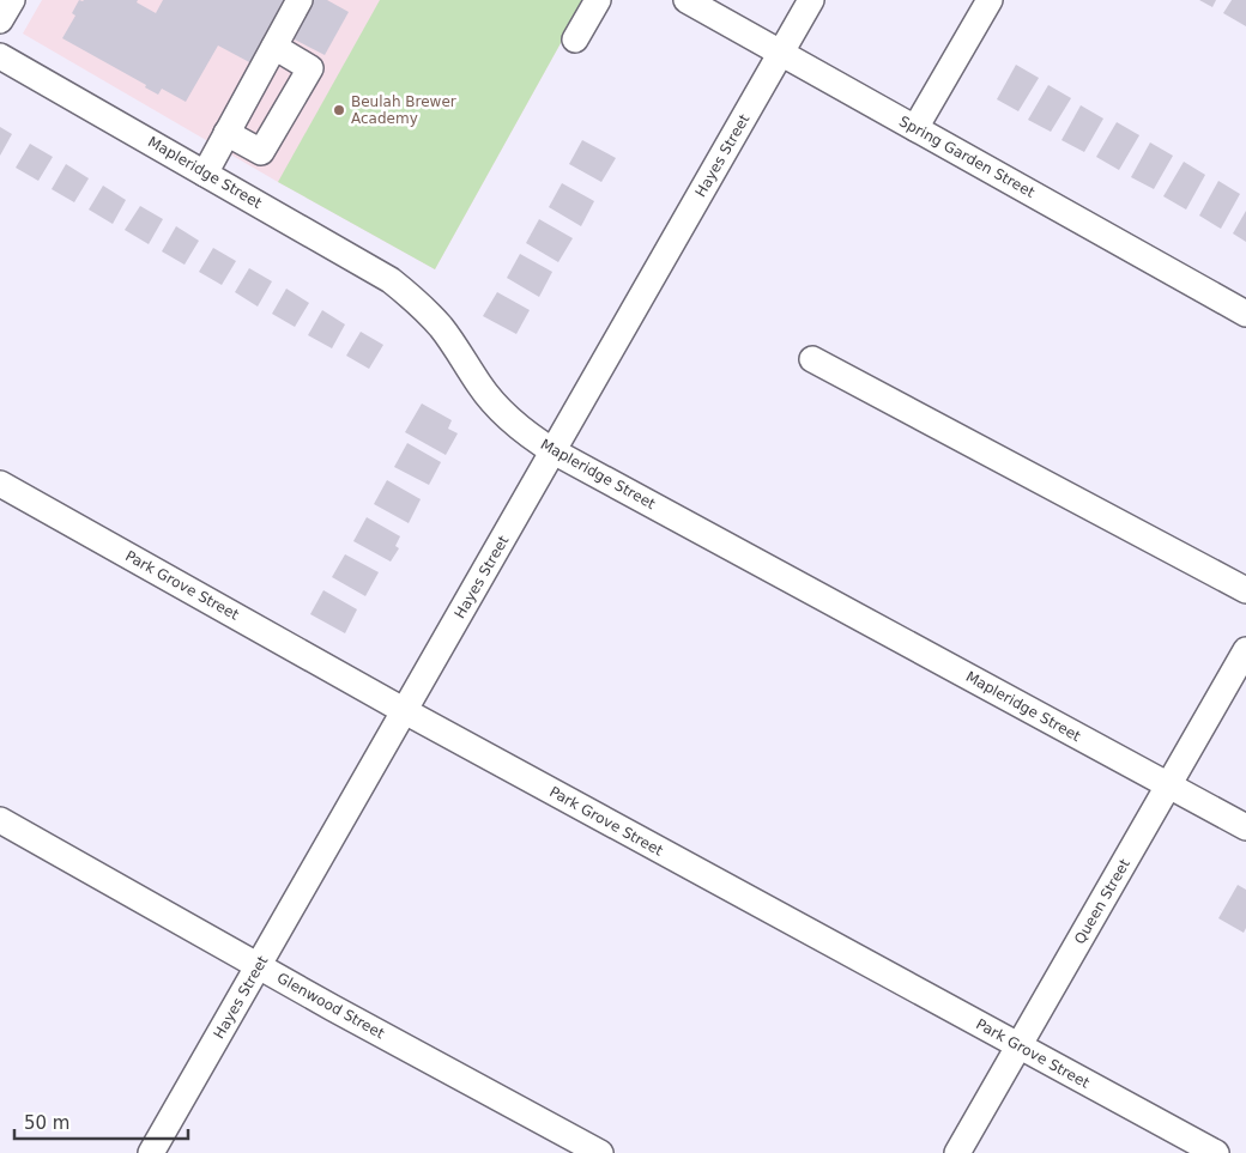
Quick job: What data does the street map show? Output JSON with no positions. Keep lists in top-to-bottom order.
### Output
{
  "streets": {
    "street": [
      "Hayes Street",
      "Spring Garden Street",
      "Mapleridge Street",
      "Park Grove Street",
      "Queen Street",
      "Glenwood Street"
    ]
  },
  "crossings": [
    ["Hayes Street", "Spring Garden Street"],
    ["Hayes Street", "Mapleridge Street"],
    ["Hayes Street", "Park Grove Street"],
    ["Hayes Street", "Glenwood Street"],
    ["Mapleridge Street", "Queen Street"],
    ["Park Grove Street", "Queen Street"]
  ],
  "places": ["Beulah Brewer Academy"],
  "scale_bar": "50 m"
}
